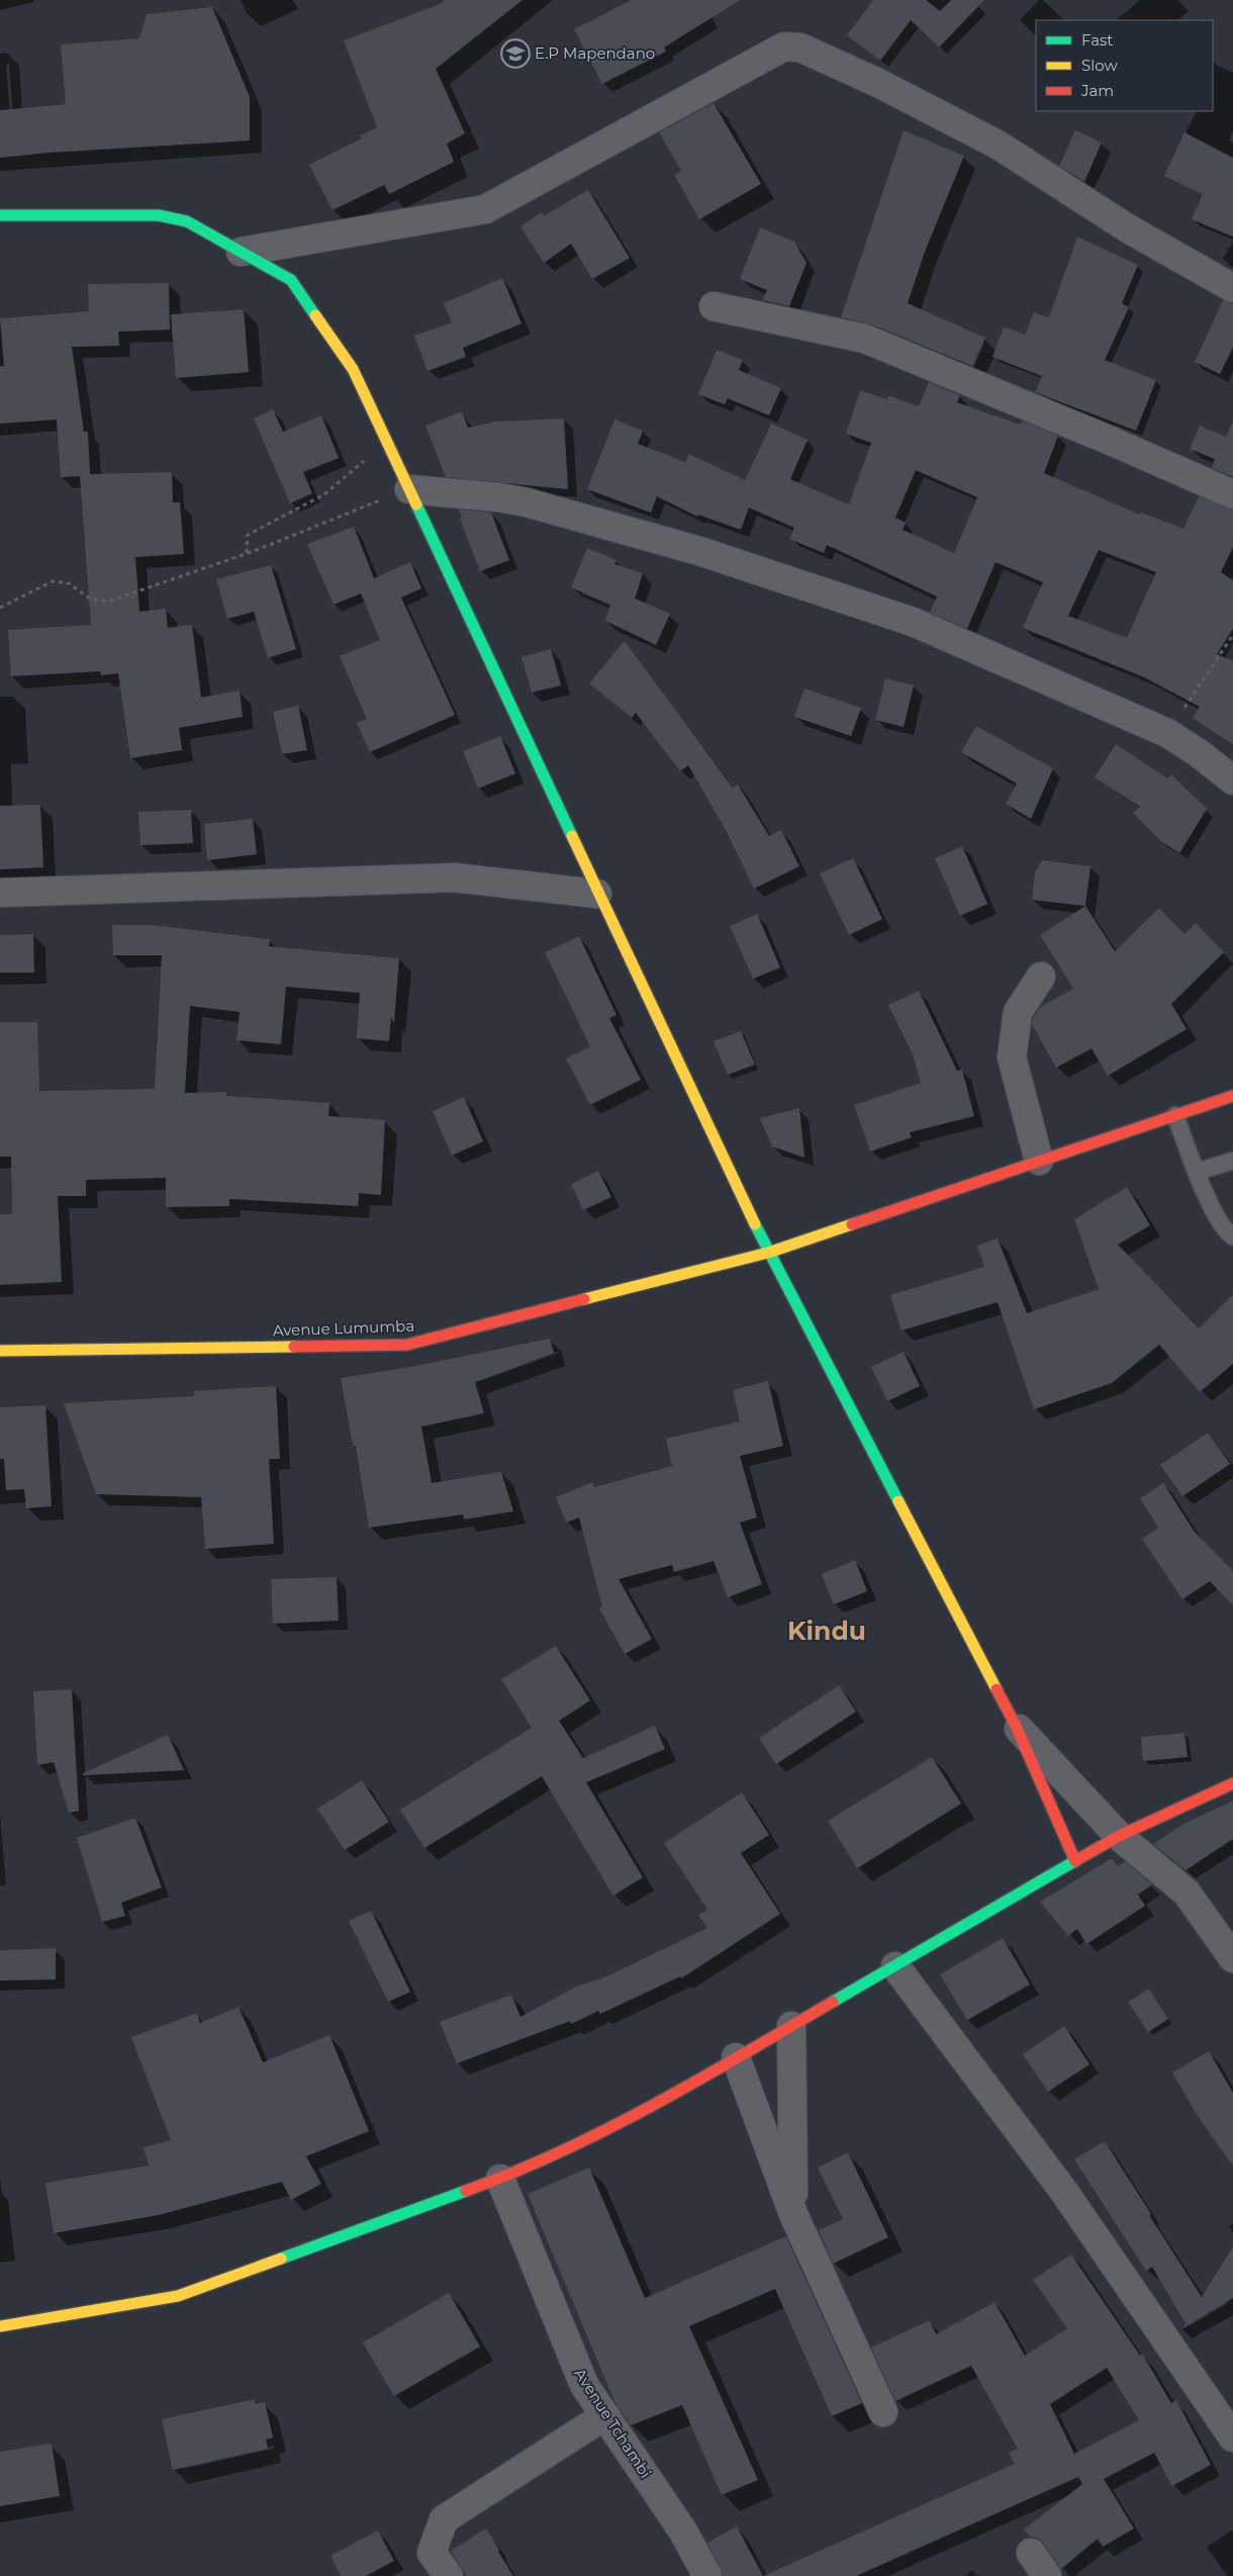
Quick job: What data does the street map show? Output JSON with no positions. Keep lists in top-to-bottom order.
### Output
{
  "streets": {
    "street": ["Avenue Lumumba", "Avenue Tchambi"]
  },
  "districts": ["Kindu"],
  "places": {
    "school or university": ["E.P Mapendano"]
  },
  "legend": ["Fast", "Slow", "Jam"]
}
